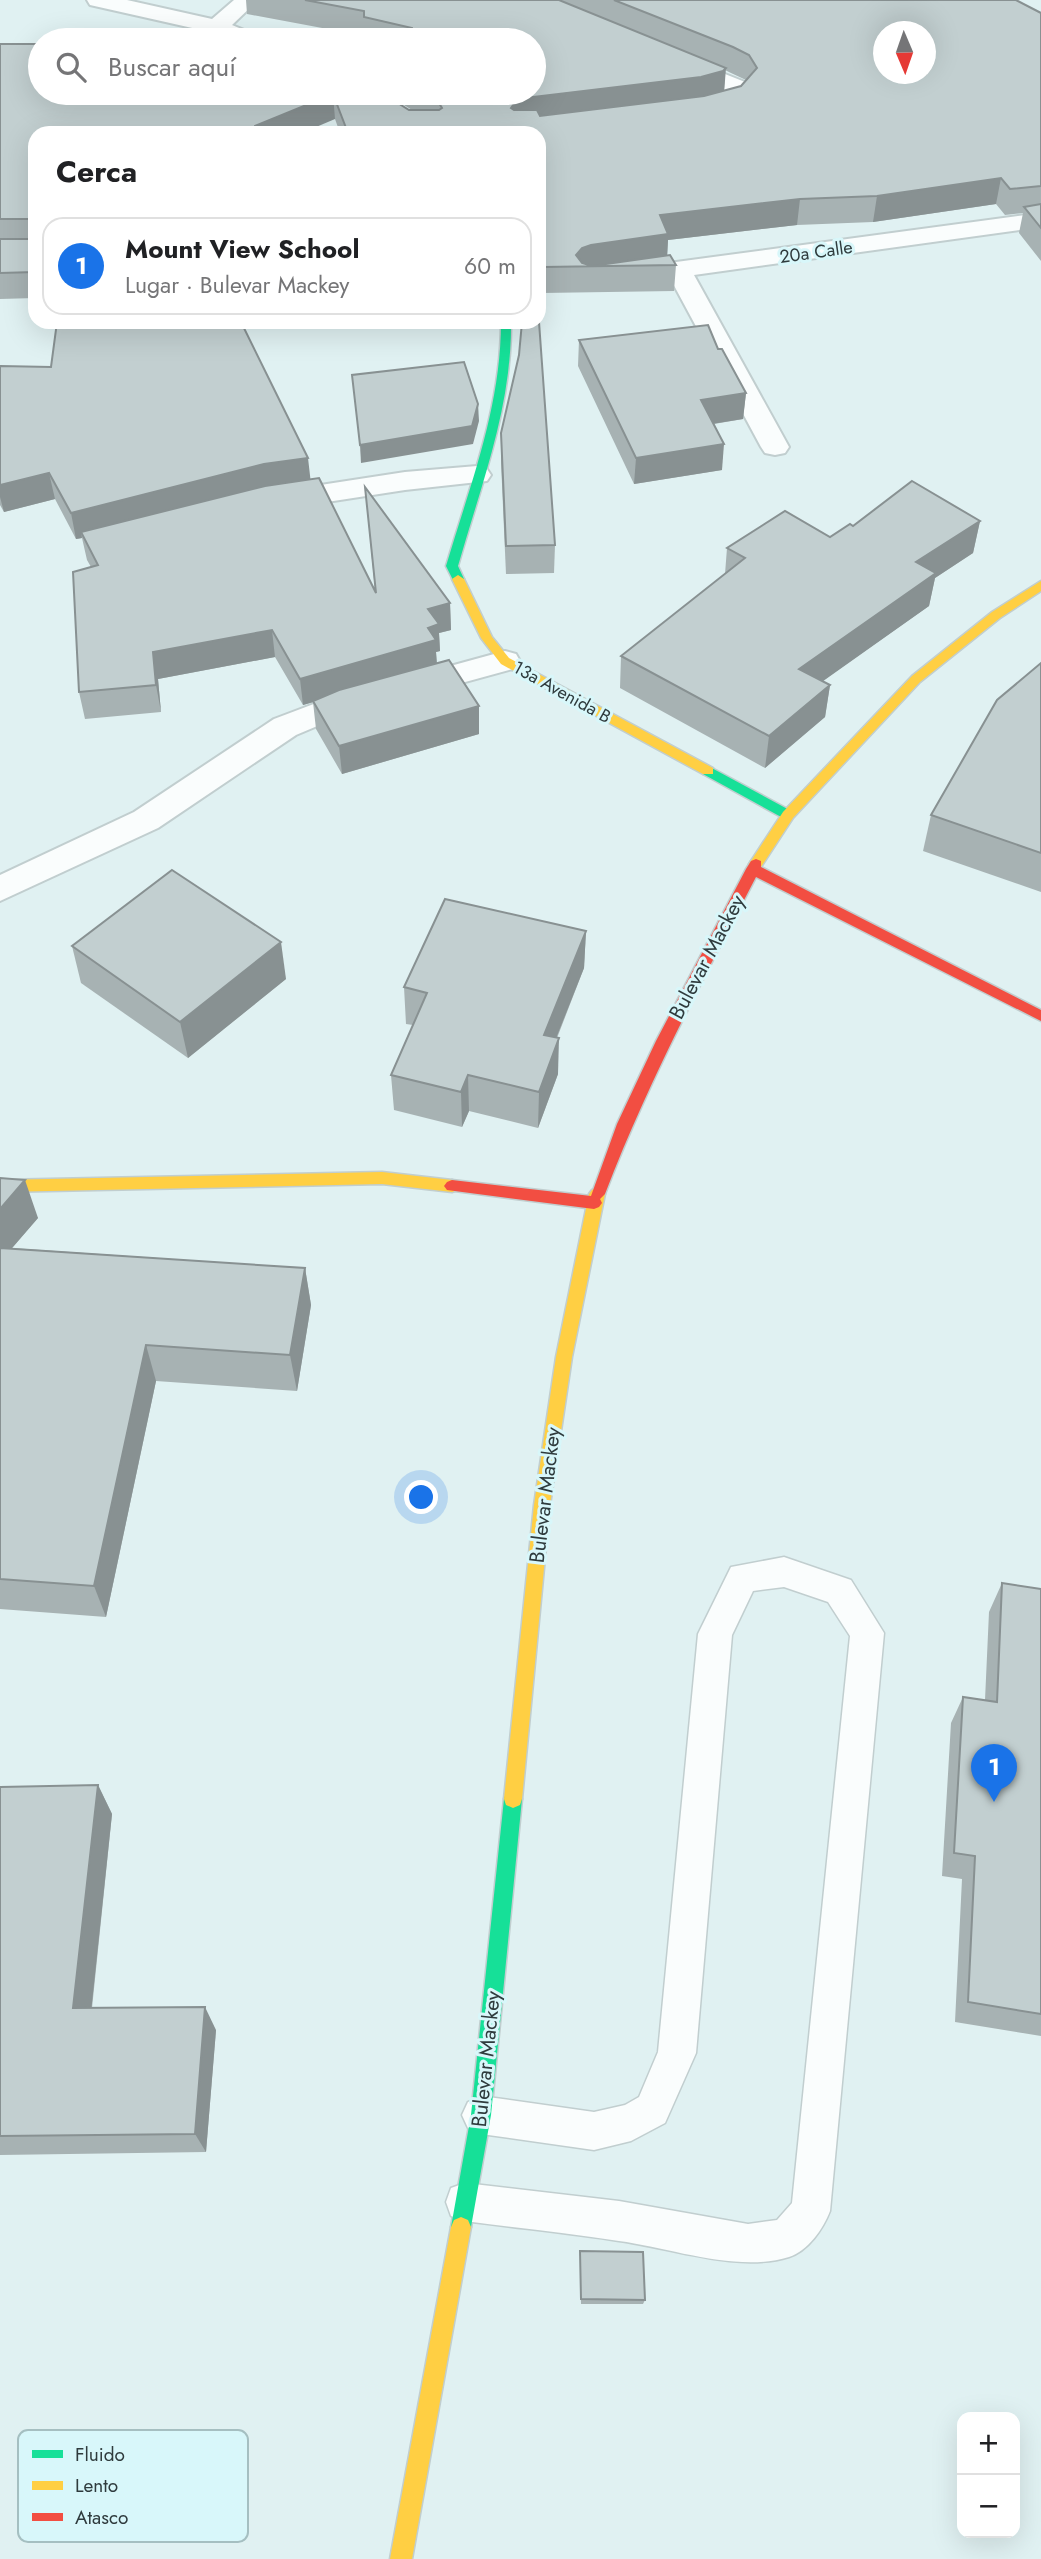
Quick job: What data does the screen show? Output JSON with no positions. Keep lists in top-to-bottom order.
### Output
{
  "streets": {
    "main road": ["13a Avenida B", "Bulevar Mackey"],
    "street": ["20a Calle"]
  },
  "crossings": [
    ["13a Avenida B", "Bulevar Mackey"]
  ],
  "legend": ["Fluido", "Lento", "Atasco"],
  "north": "bottom",
  "page": {
    "search": "Buscar aquí",
    "heading": "Cerca",
    "list": [
      {
        "mark": "1",
        "name": "Mount View School",
        "note": "Lugar · Bulevar Mackey",
        "value": "60 m"
      }
    ],
    "pins": "1",
    "map_buttons": ["+", "−"]
  }
}
